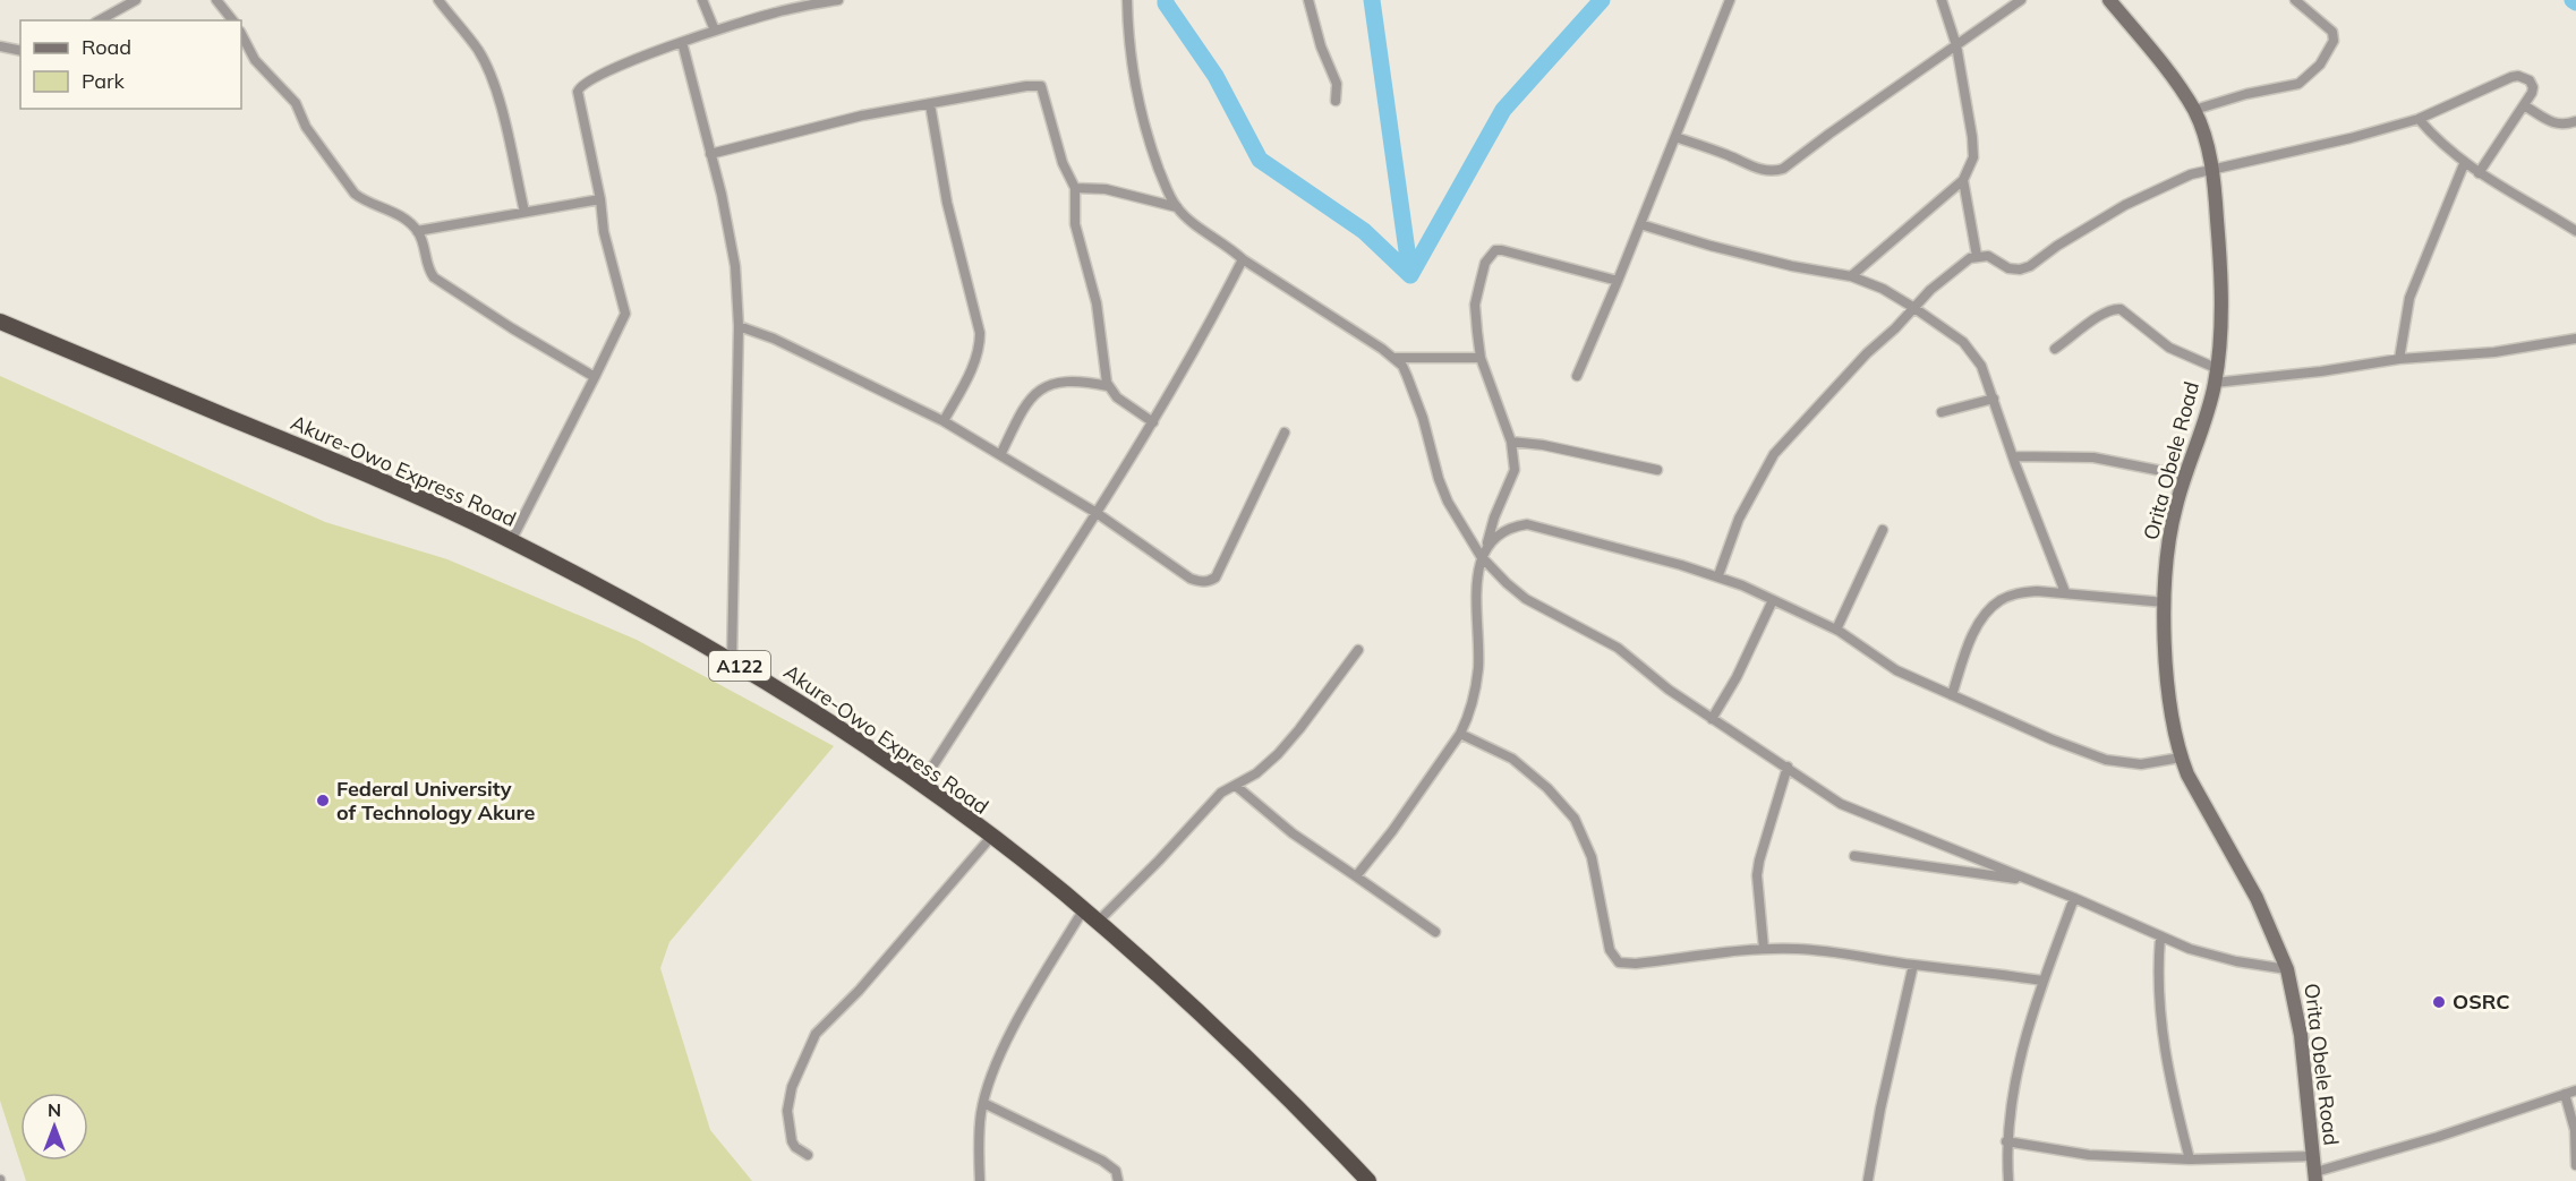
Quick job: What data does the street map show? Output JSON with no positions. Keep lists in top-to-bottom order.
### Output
{
  "streets": {
    "highway": ["Akure-Owo Express Road", "A122"],
    "main road": ["Orita Obele Road"]
  },
  "places": ["Federal University of Technology Akure", "OSRC"],
  "legend": ["Road", "Park"],
  "north": "top"
}
